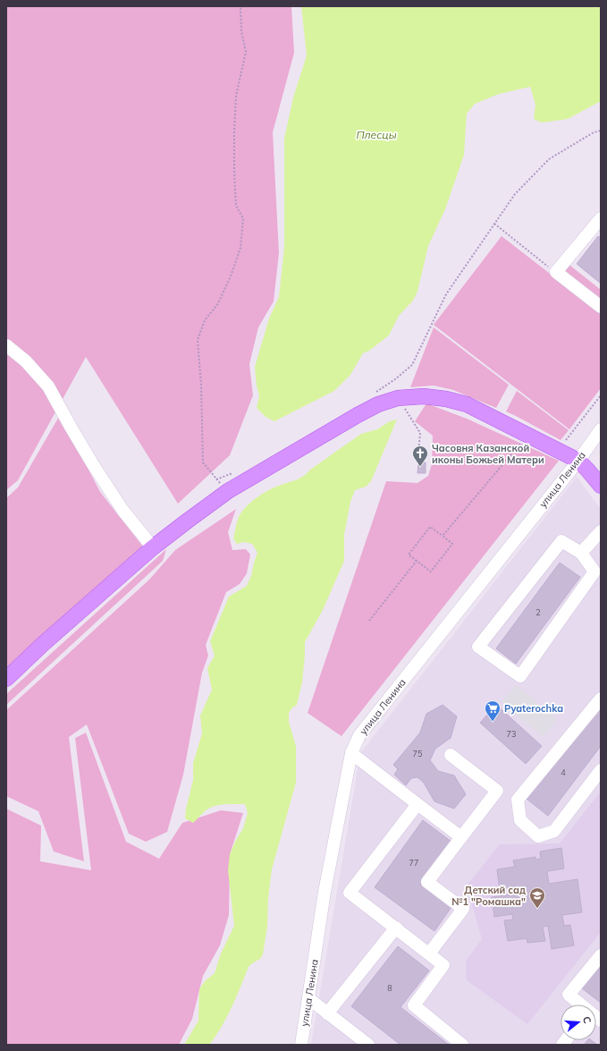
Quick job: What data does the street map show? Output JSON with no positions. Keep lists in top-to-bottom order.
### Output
{
  "streets": {
    "street": ["улица Ленина"]
  },
  "water": ["Плесцы"],
  "places": {
    "church": ["Часовня Казанской иконы Божьей Матери"],
    "supermarket": ["Pyaterochka"],
    "school or university": ["Детский сад №1 \"Ромашка\""]
  },
  "house_numbers": [
    "2",
    "73",
    "75",
    "4",
    "77",
    "8"
  ],
  "north": "right"
}
